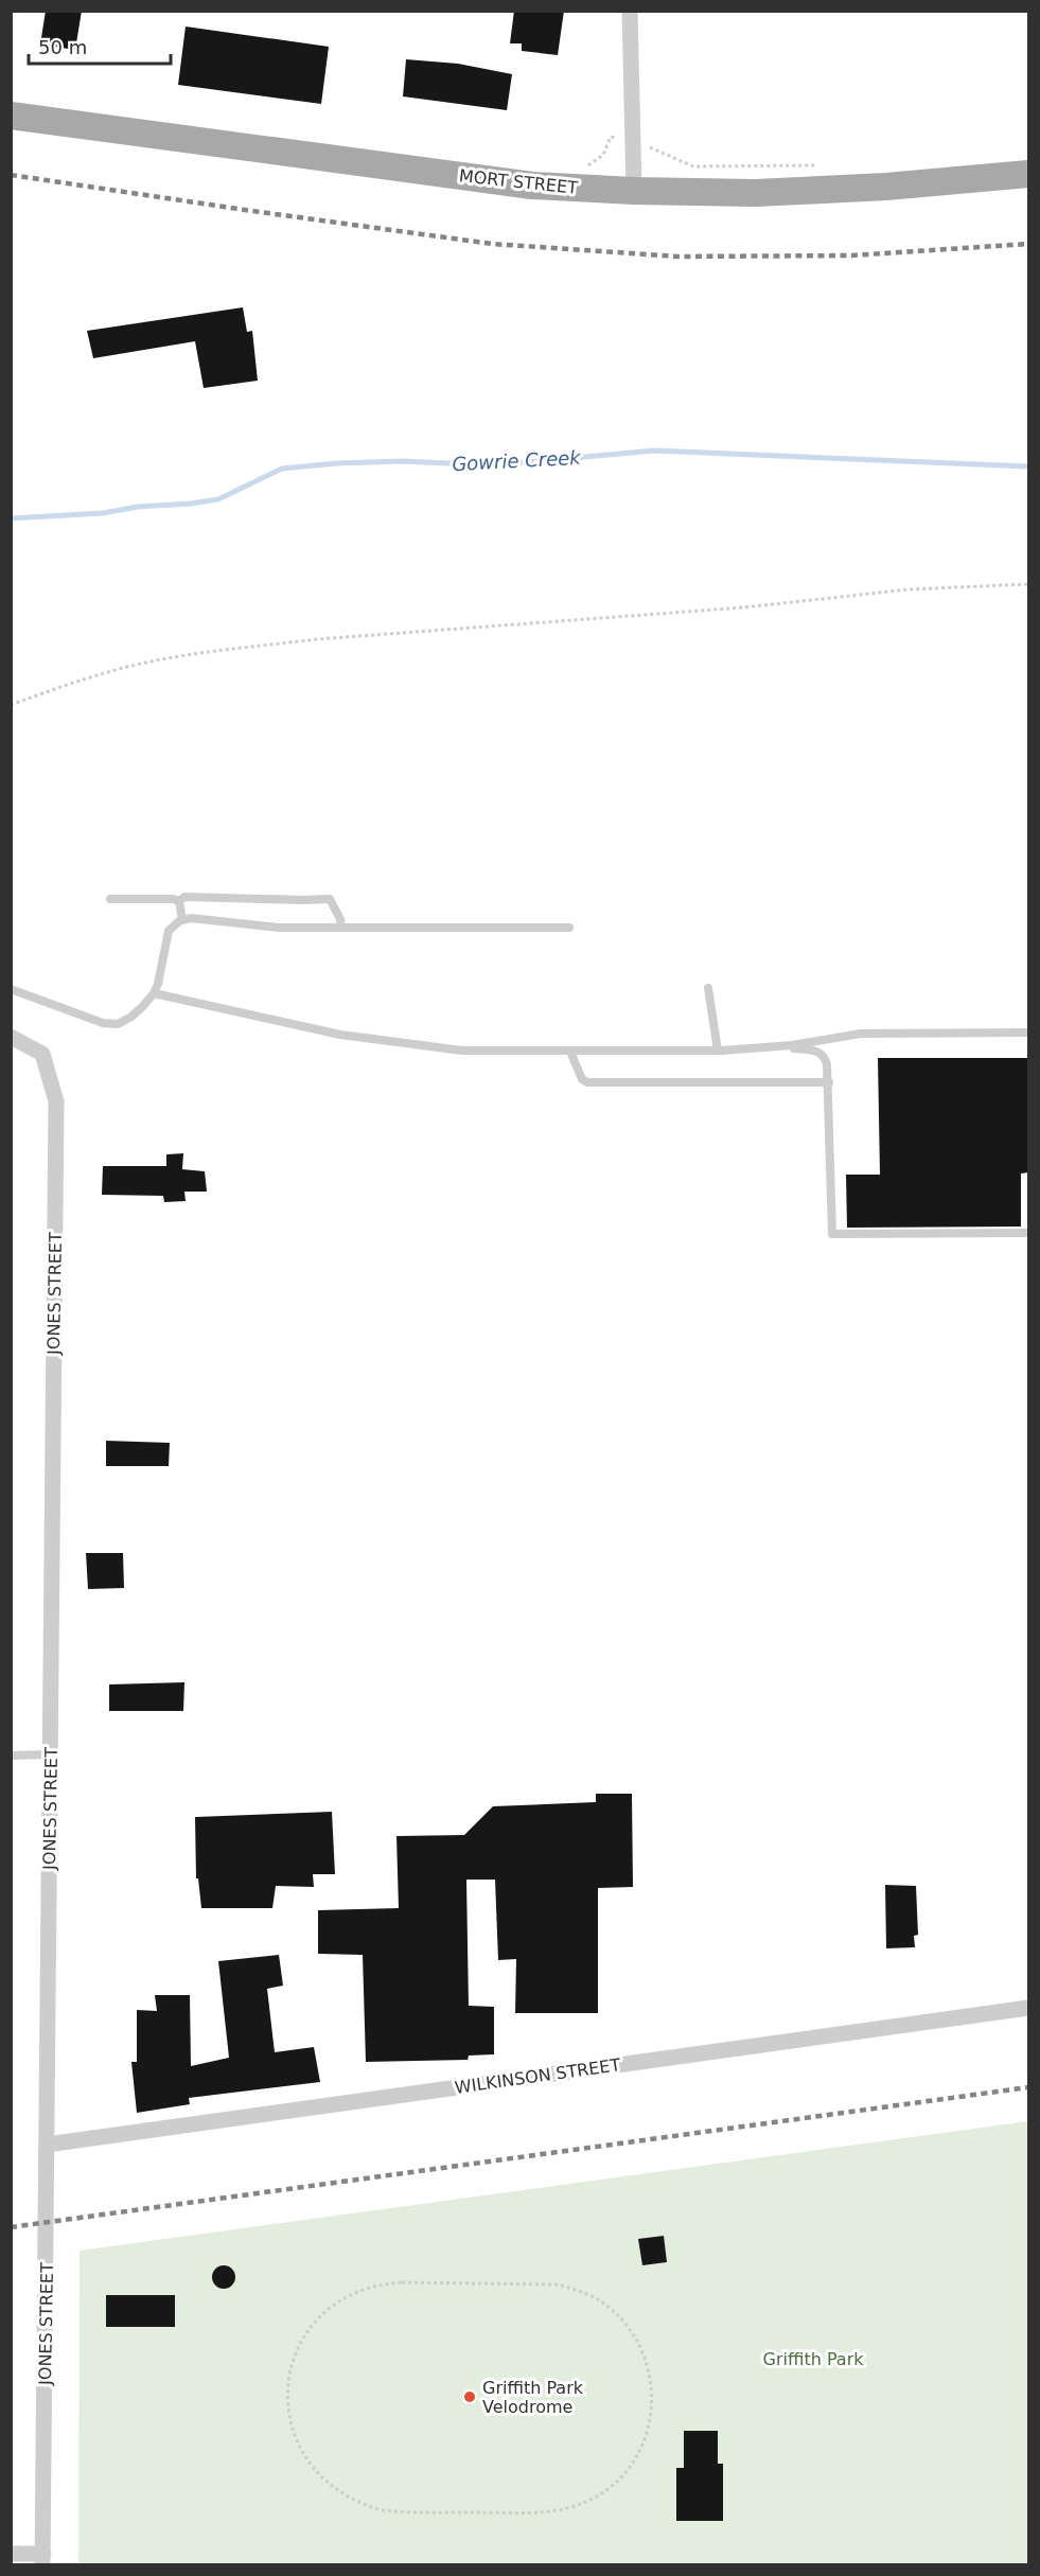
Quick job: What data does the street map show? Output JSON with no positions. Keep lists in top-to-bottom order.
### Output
{
  "streets": {
    "main road": ["MORT STREET"],
    "street": ["JONES STREET", "WILKINSON STREET"]
  },
  "crossings": [
    ["JONES STREET", "WILKINSON STREET"]
  ],
  "water": ["Gowrie Creek"],
  "parks": ["Griffith Park"],
  "places": ["Griffith Park Velodrome"],
  "scale_bar": "50 m"
}
